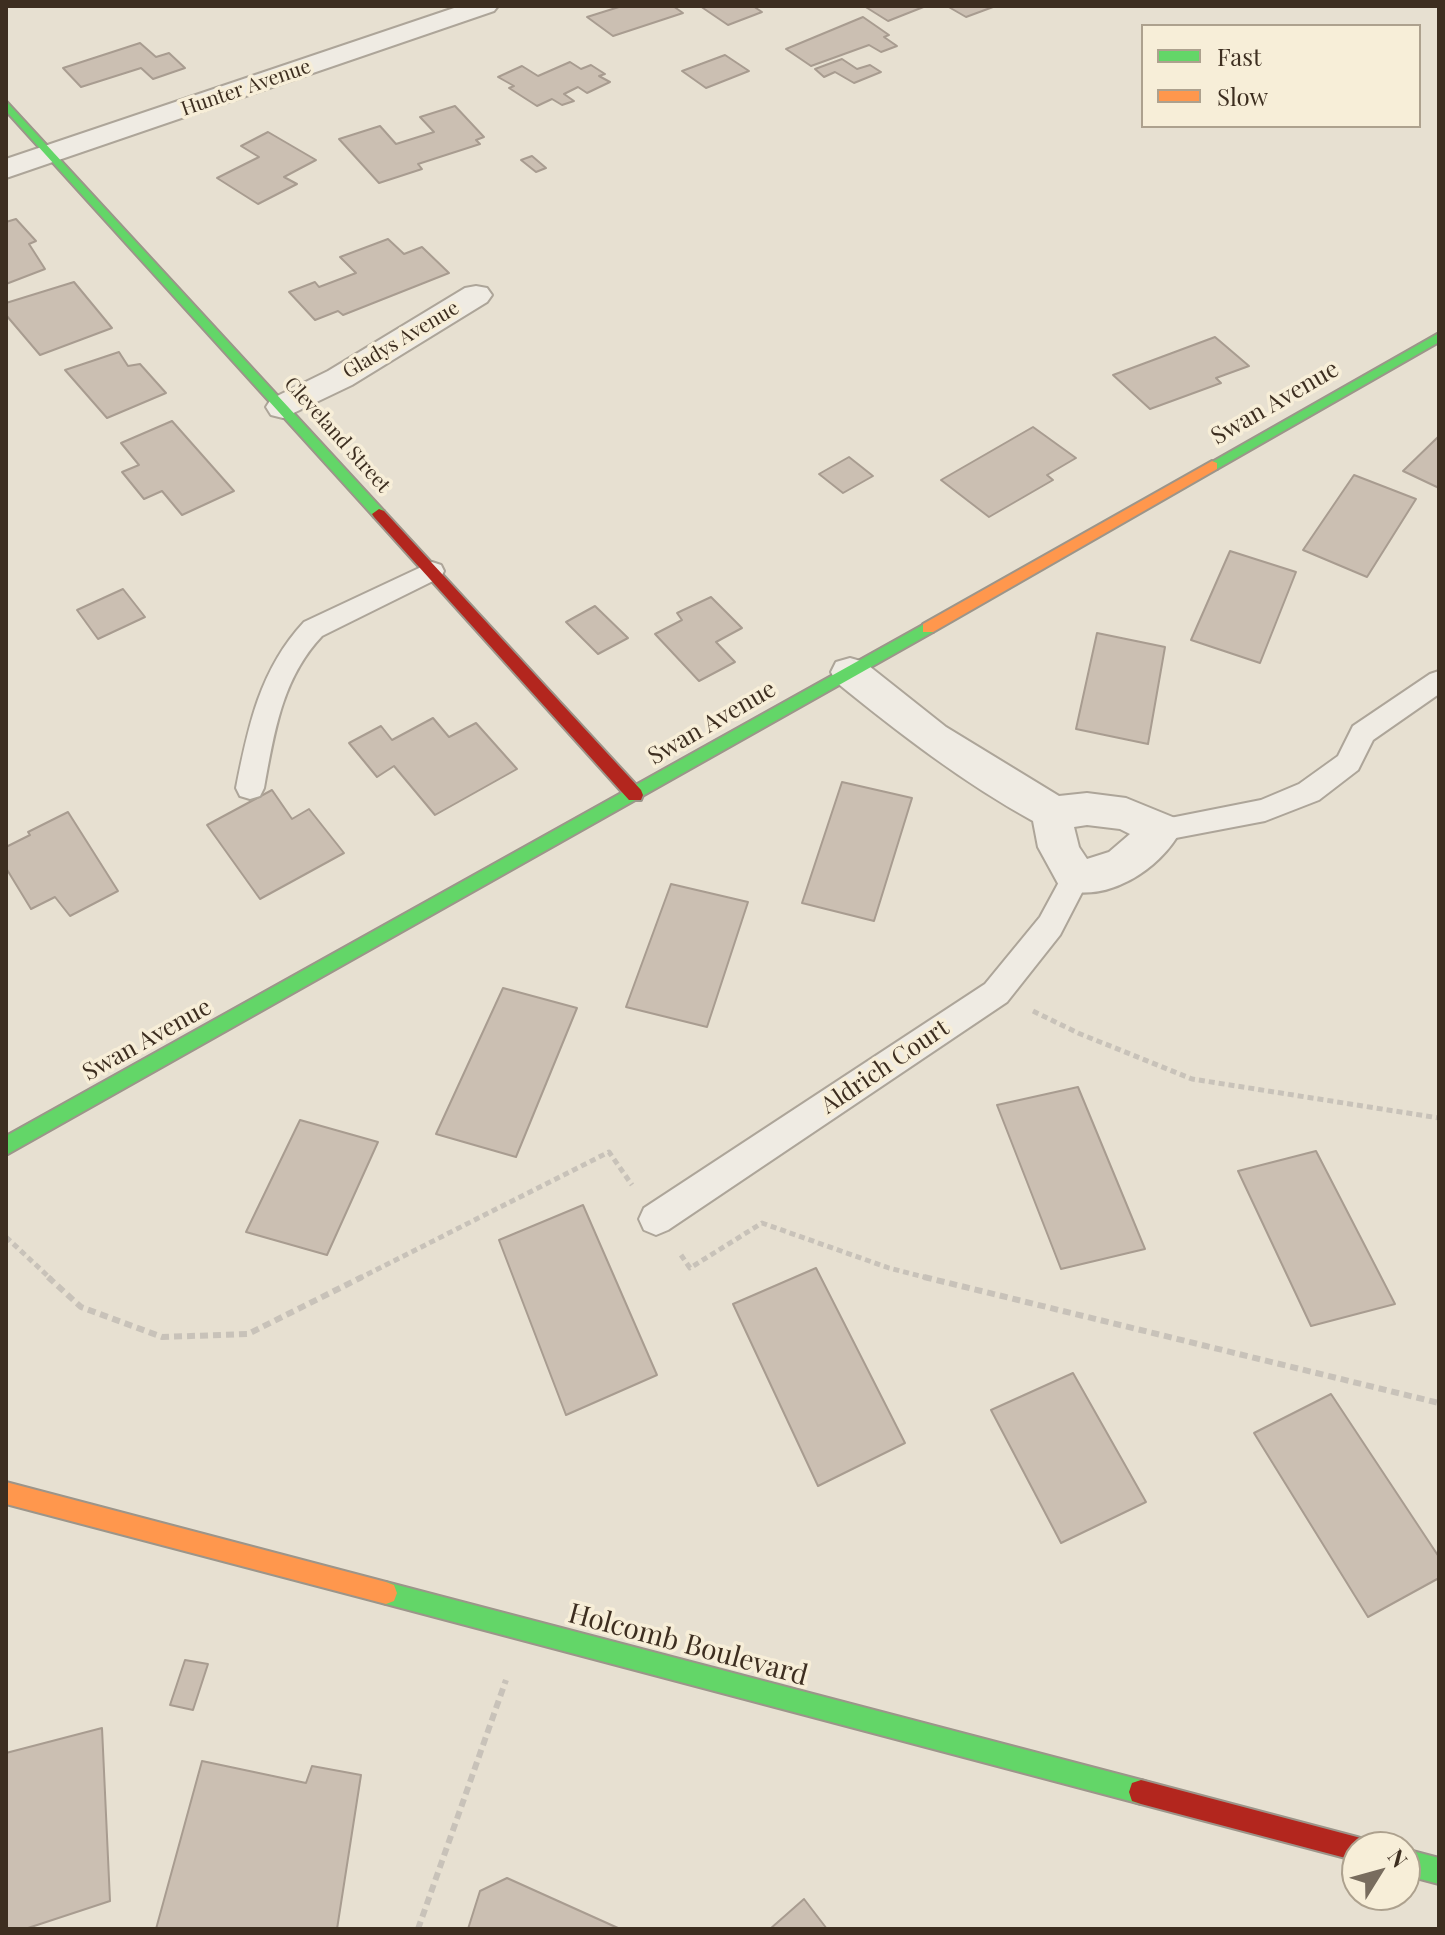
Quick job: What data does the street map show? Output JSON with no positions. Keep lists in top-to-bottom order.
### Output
{
  "streets": {
    "street": [
      "Hunter Avenue",
      "Gladys Avenue",
      "Swan Avenue",
      "Cleveland Street",
      "Holcomb Boulevard"
    ],
    "lane": ["Aldrich Court"]
  },
  "crossings": [
    ["Hunter Avenue", "Cleveland Street"],
    ["Gladys Avenue", "Cleveland Street"],
    ["Swan Avenue", "Cleveland Street"]
  ],
  "legend": ["Fast", "Slow"],
  "north": "top right"
}
